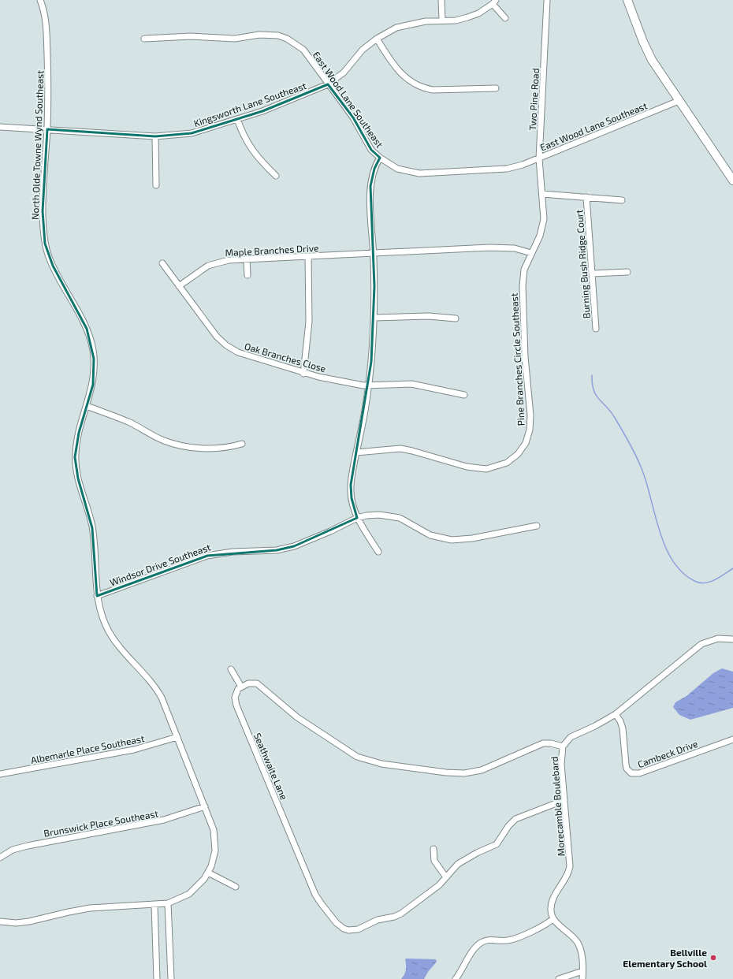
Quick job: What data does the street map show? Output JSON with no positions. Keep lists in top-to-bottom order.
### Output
{
  "streets": {
    "street": [
      "East Wood Lane Southeast",
      "Two Pine Road",
      "Kingsworth Lane Southeast",
      "North Olde Towne Wynd Southeast",
      "Maple Branches Drive",
      "Burning Bush Ridge Court",
      "Oak Branches Close",
      "Pine Branches Circle Southeast",
      "Windsor Drive Southeast",
      "Albemarle Place Southeast",
      "Cambeck Drive",
      "Seathwaite Lane",
      "Morecamble Boulebard",
      "Brunswick Place Southeast"
    ]
  },
  "crossings": [
    ["East Wood Lane Southeast", "Two Pine Road"],
    ["East Wood Lane Southeast", "Kingsworth Lane Southeast"],
    ["Two Pine Road", "Pine Branches Circle Southeast"],
    ["Kingsworth Lane Southeast", "North Olde Towne Wynd Southeast"],
    ["North Olde Towne Wynd Southeast", "Windsor Drive Southeast"],
    ["North Olde Towne Wynd Southeast", "Albemarle Place Southeast"],
    ["North Olde Towne Wynd Southeast", "Brunswick Place Southeast"],
    ["Maple Branches Drive", "Oak Branches Close"],
    ["Cambeck Drive", "Morecamble Boulebard"],
    ["Seathwaite Lane", "Morecamble Boulebard"]
  ],
  "places": ["Bellville Elementary School"]
}
